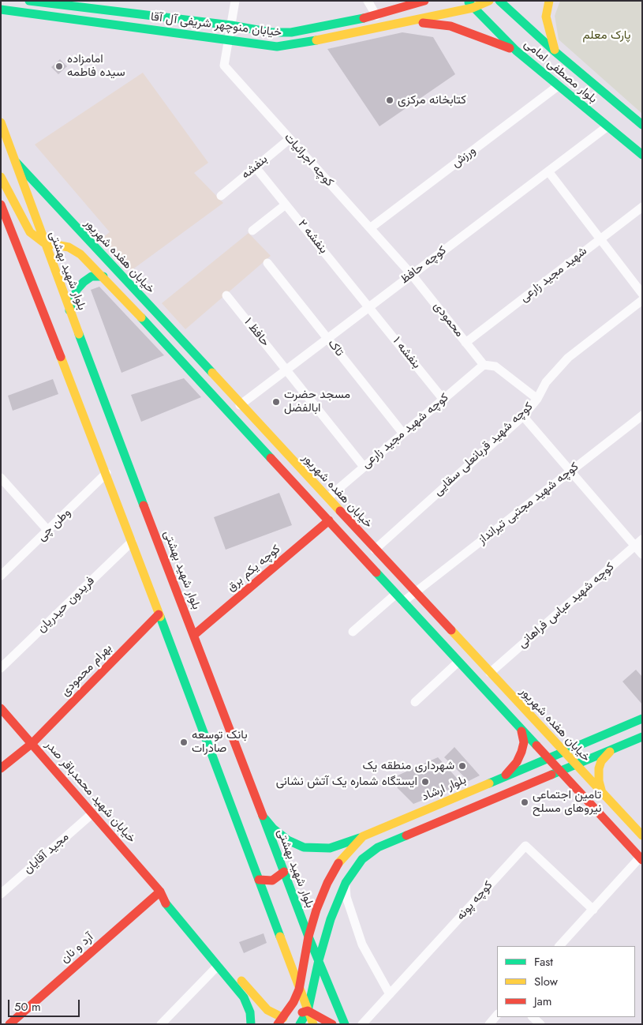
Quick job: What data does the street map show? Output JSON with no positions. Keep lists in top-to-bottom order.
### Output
{
  "streets": {
    "main road": [
      "خیابان منوچهر شریفی آل آقا",
      "بلوار مصطفی امامی",
      "خیابان هفده شهریور",
      "بلوار شهید بهشتی",
      "کوچه یکم برق",
      "بهرام محمودی",
      "بلوار ارشاد",
      "خیابان شهید محمدباقر صدر",
      "آرد و نان"
    ],
    "street": [
      "ورزش",
      "کوچه اجرائیات",
      "بنفشه",
      "بنفشه ۲",
      "کوچه حافظ",
      "شهید مجید زارعی",
      "محمودی",
      "حافظ ۱",
      "تاک",
      "بنفشه ۱",
      "کوچه شهید مجید زارعی",
      "کوچه شهید قربانعلی سقایی",
      "کوچه شهید مجتبی تیرانداز",
      "وطن چی",
      "فریدون حیدریان",
      "کوچه شهید عباس فراهانی",
      "مجید آقایان",
      "کوچه پونه"
    ]
  },
  "crossings": [
    ["خیابان منوچهر شریفی آل آقا", "بلوار مصطفی امامی"],
    ["خیابان منوچهر شریفی آل آقا", "کوچه اجرائیات"],
    ["بلوار مصطفی امامی", "ورزش"],
    ["بلوار مصطفی امامی", "کوچه حافظ"],
    ["ورزش", "کوچه اجرائیات"],
    ["کوچه اجرائیات", "بنفشه"],
    ["کوچه اجرائیات", "کوچه حافظ"],
    ["کوچه اجرائیات", "محمودی"],
    ["بنفشه", "بنفشه ۲"],
    ["بنفشه ۲", "کوچه حافظ"],
    ["بنفشه ۲", "بنفشه ۱"],
    ["خیابان هفده شهریور", "کوچه حافظ"],
    ["خیابان هفده شهریور", "بلوار شهید بهشتی"],
    ["خیابان هفده شهریور", "کوچه شهید مجید زارعی"],
    ["خیابان هفده شهریور", "کوچه شهید قربانعلی سقایی"],
    ["خیابان هفده شهریور", "کوچه شهید مجتبی تیرانداز"],
    ["خیابان هفده شهریور", "کوچه یکم برق"],
    ["خیابان هفده شهریور", "کوچه شهید عباس فراهانی"],
    ["خیابان هفده شهریور", "بلوار ارشاد"],
    ["کوچه حافظ", "محمودی"],
    ["کوچه حافظ", "حافظ ۱"],
    ["کوچه حافظ", "تاک"],
    ["کوچه حافظ", "بنفشه ۱"],
    ["بلوار شهید بهشتی", "کوچه یکم برق"],
    ["بلوار شهید بهشتی", "بلوار ارشاد"],
    ["شهید مجید زارعی", "محمودی"],
    ["محمودی", "کوچه شهید مجید زارعی"],
    ["حافظ ۱", "کوچه شهید مجید زارعی"],
    ["تاک", "کوچه شهید مجید زارعی"],
    ["بنفشه ۱", "کوچه شهید مجید زارعی"],
    ["بهرام محمودی", "خیابان شهید محمدباقر صدر"],
    ["خیابان شهید محمدباقر صدر", "مجید آقایان"],
    ["خیابان شهید محمدباقر صدر", "آرد و نان"]
  ],
  "parks": ["پارک معلم"],
  "places": [
    "امامزاده سیده فاطمه",
    "کتابخانه مرکزی",
    "مسجد حضرت ابالفضل",
    "بانک توسعه صادرات",
    "شهرداری منطقه یک",
    "ایستگاه شماره یک آتش نشانی",
    "تامین اجتماعی نیروهای مسلح"
  ],
  "legend": ["Fast", "Slow", "Jam"],
  "scale_bar": "50 m"
}
